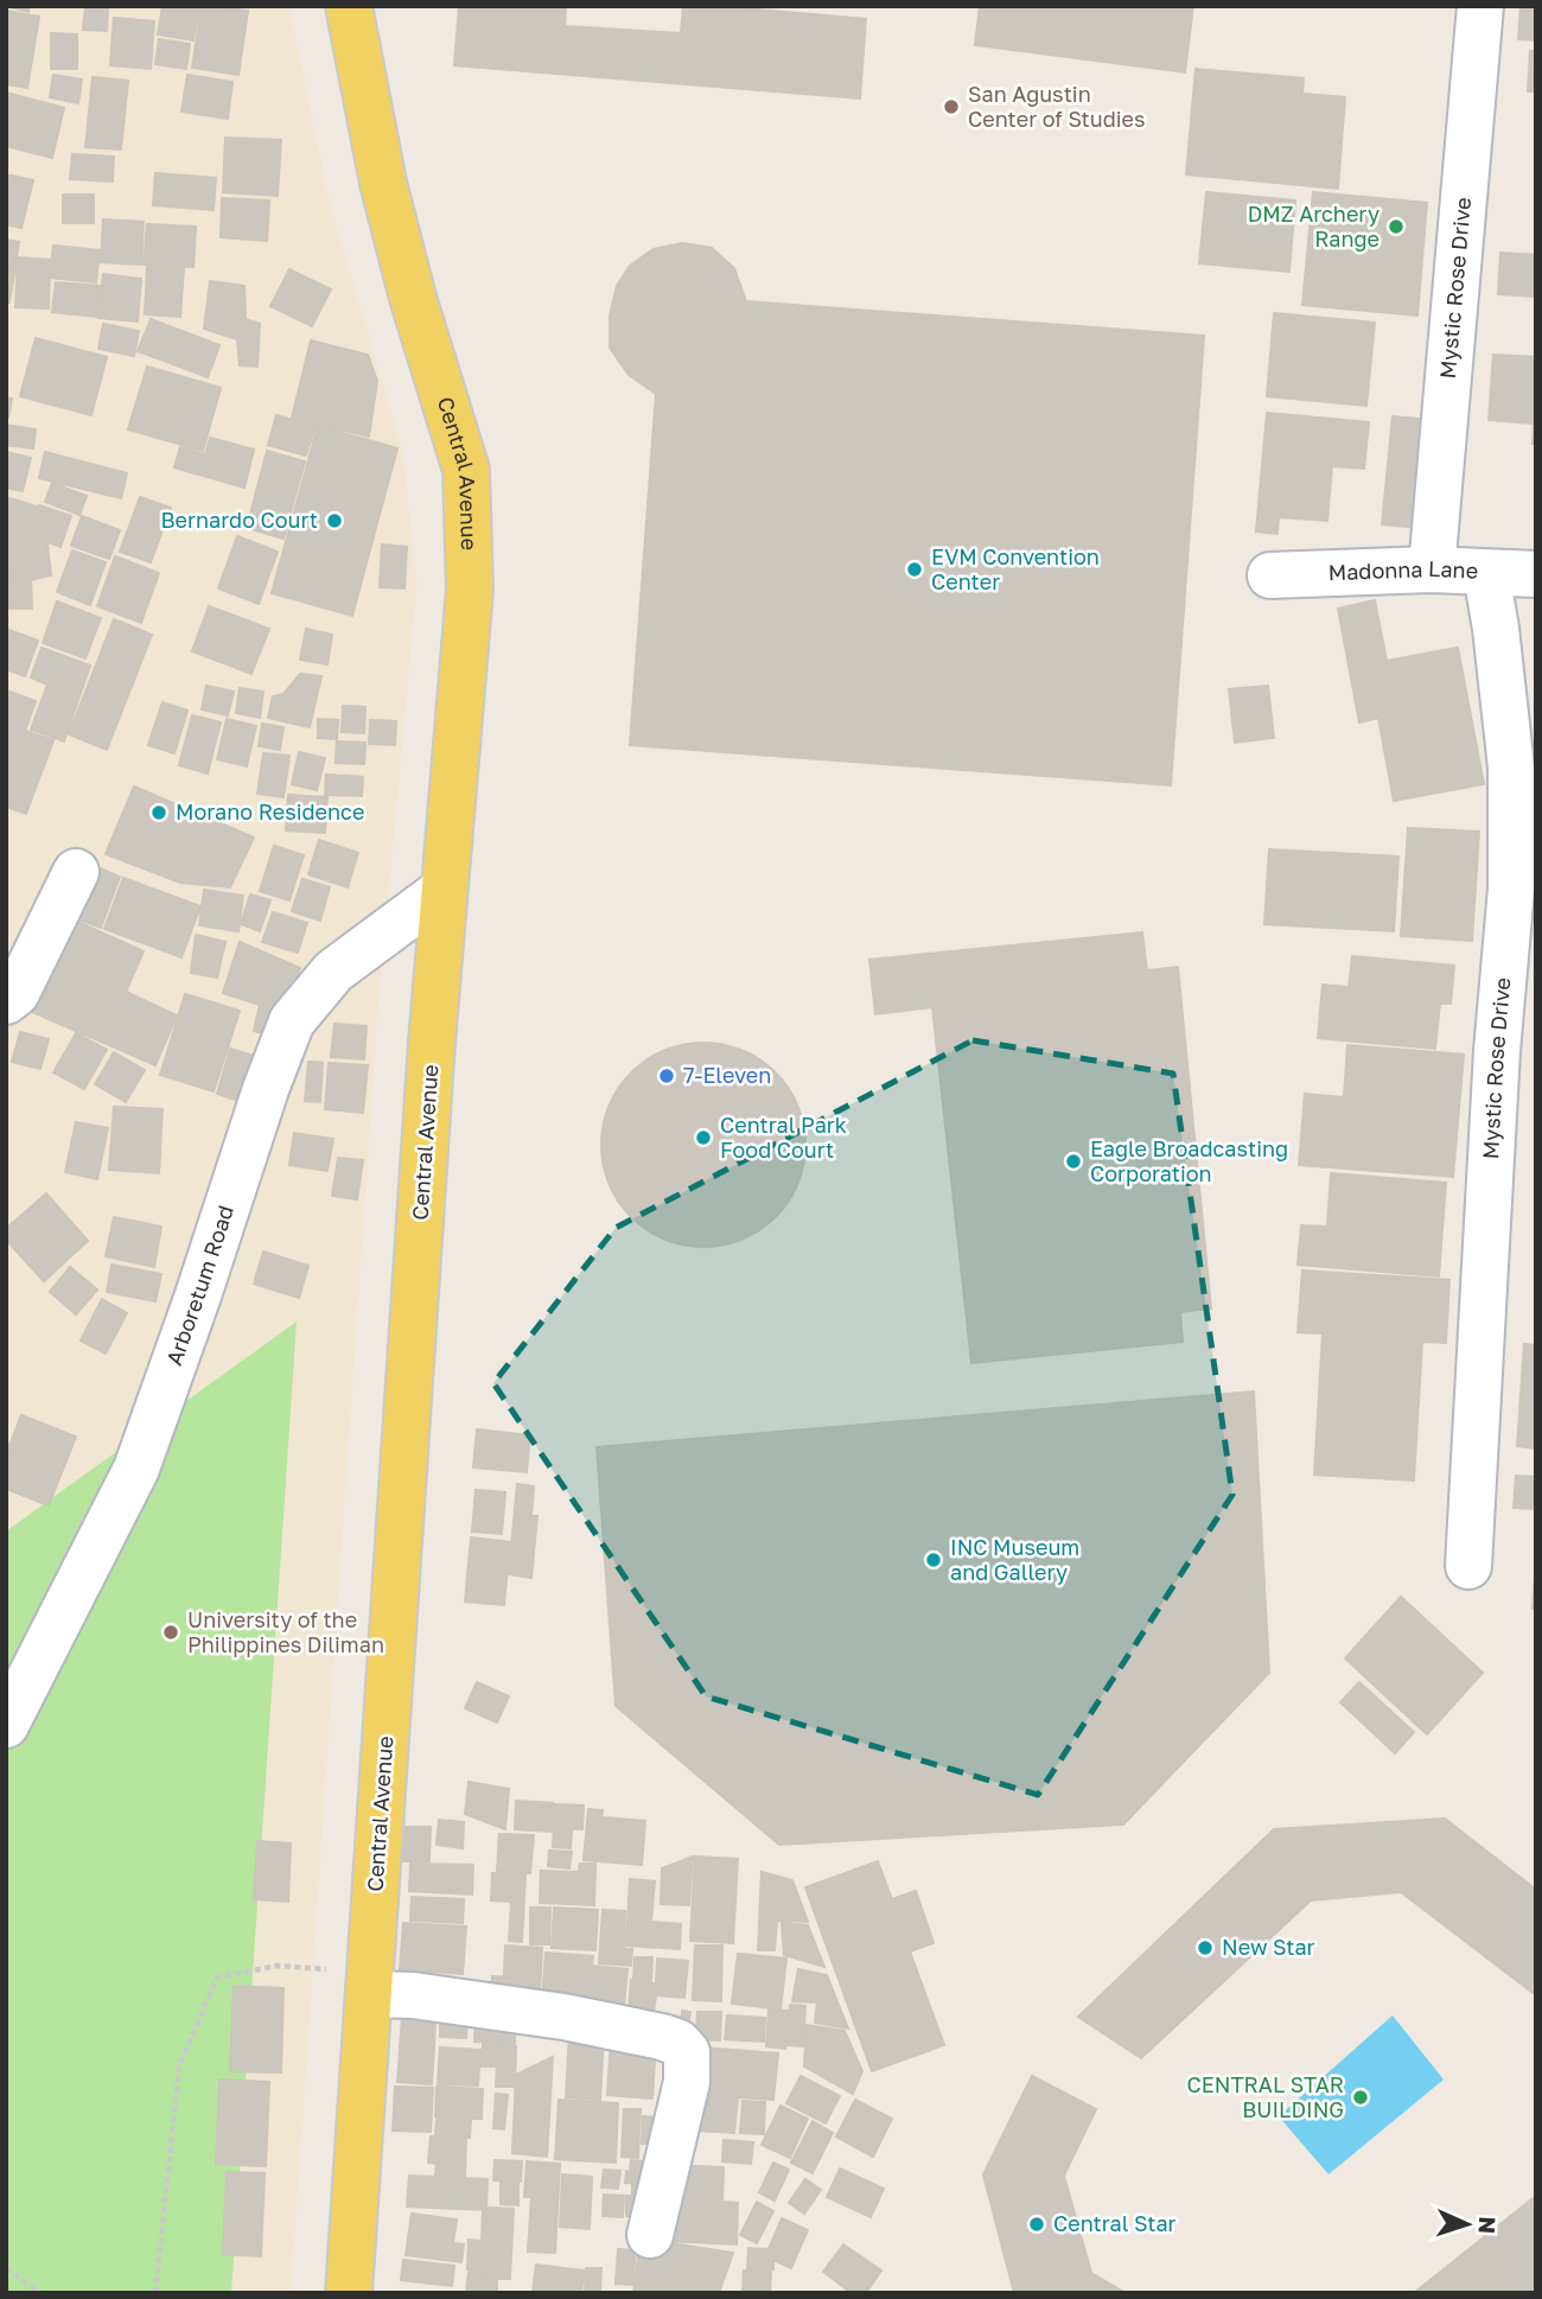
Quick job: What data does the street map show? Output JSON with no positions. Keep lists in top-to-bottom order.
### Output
{
  "streets": {
    "main road": ["Central Avenue"],
    "street": ["Mystic Rose Drive", "Madonna Lane", "Arboretum Road"]
  },
  "crossings": [
    ["Mystic Rose Drive", "Madonna Lane"],
    ["Central Avenue", "Arboretum Road"]
  ],
  "places": [
    "San Agustin Center of Studies",
    "DMZ Archery Range",
    "Bernardo Court",
    "EVM Convention Center",
    "Morano Residence",
    "7-Eleven",
    "Central Park Food Court",
    "Eagle Broadcasting Corporation",
    "INC Museum and Gallery",
    "University of the Philippines Diliman",
    "New Star",
    "CENTRAL STAR BUILDING",
    "Central Star"
  ],
  "north": "right"
}
